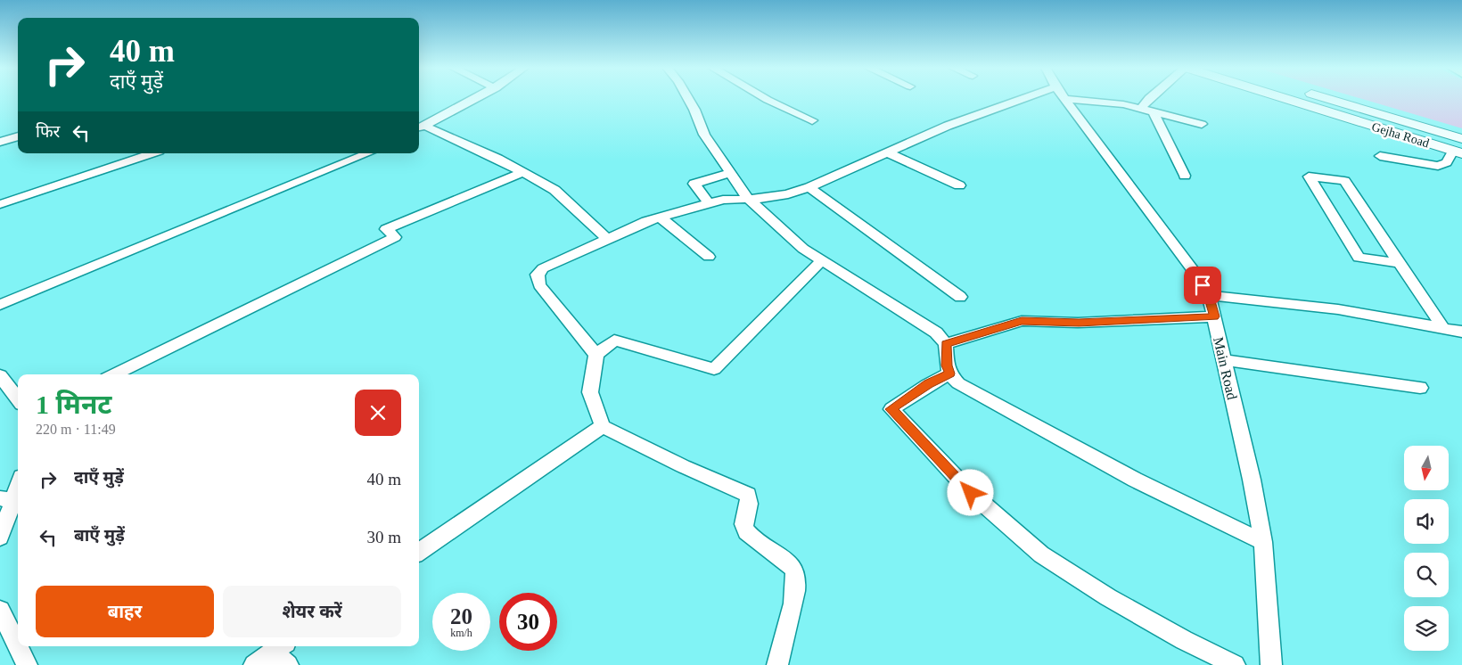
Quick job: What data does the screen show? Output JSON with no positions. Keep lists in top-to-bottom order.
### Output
{
  "streets": {
    "street": ["Gejha Road", "Main Road"]
  },
  "north": "bottom",
  "page": {
    "turn": ["40 m", "दाएँ मुड़ें"],
    "then": "फिर",
    "heading": ["1 मिनट", "220 m · 11:49"],
    "list": [
      {
        "name": "दाएँ मुड़ें",
        "value": "40 m"
      },
      {
        "name": "बाएँ मुड़ें",
        "value": "30 m"
      }
    ],
    "buttons": ["बाहर", "शेयर करें"],
    "speed": "20 km/h",
    "limit": "30"
  }
}
